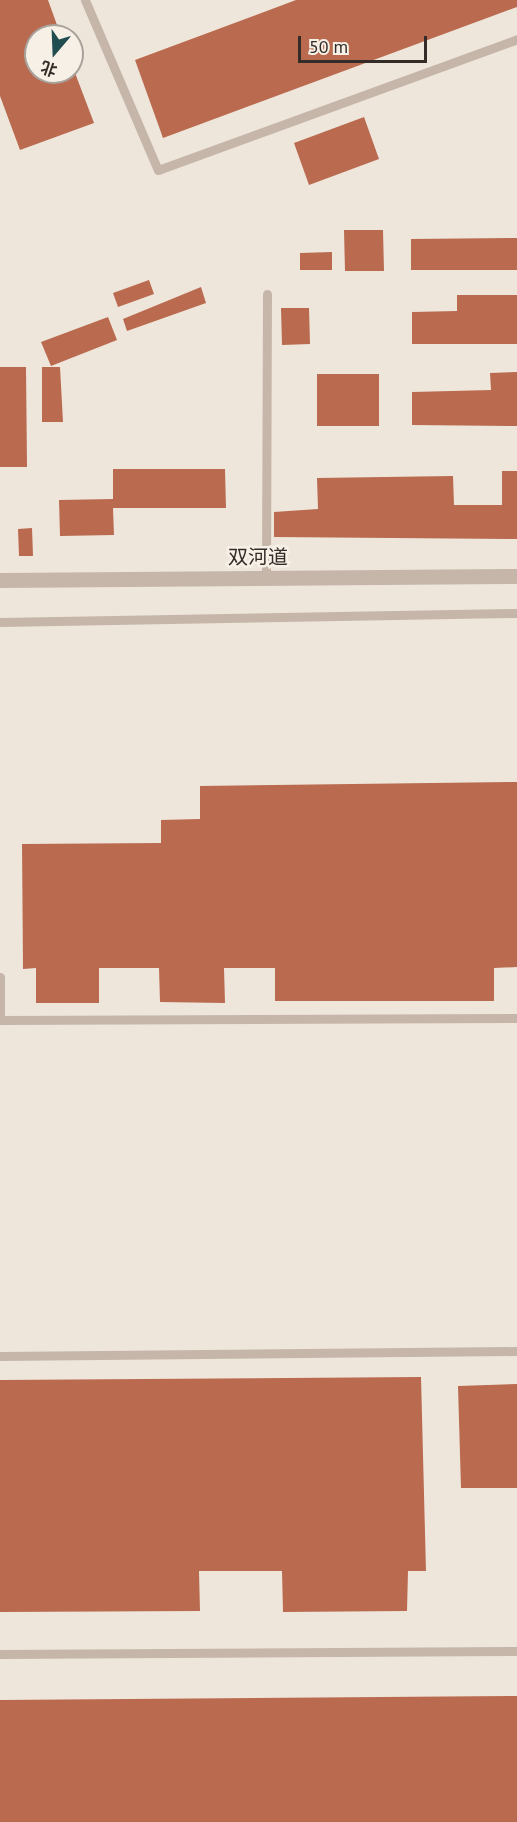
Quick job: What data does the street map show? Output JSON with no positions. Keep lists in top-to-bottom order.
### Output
{
  "streets": {
    "street": ["双河道"]
  },
  "scale_bar": "50 m",
  "north": "bottom"
}
